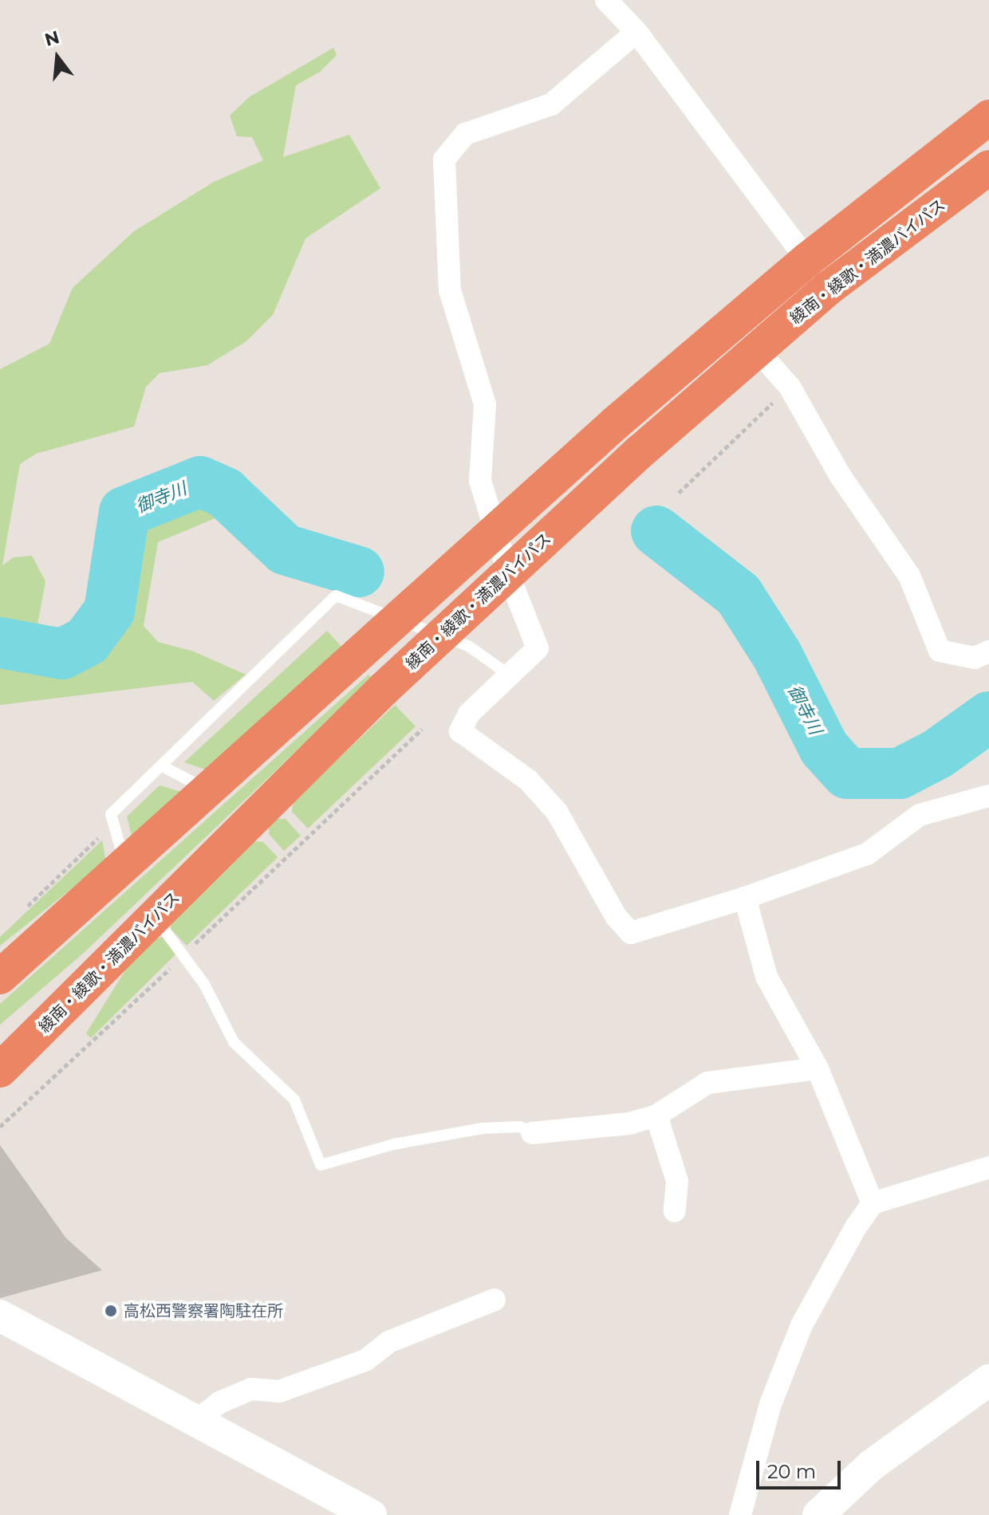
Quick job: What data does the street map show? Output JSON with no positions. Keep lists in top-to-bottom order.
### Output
{
  "streets": {
    "highway": ["綾南・綾歌・満濃バイパス"]
  },
  "water": ["御寺川"],
  "places": ["高松西警察署陶駐在所"],
  "scale_bar": "20 m",
  "north": "top"
}
